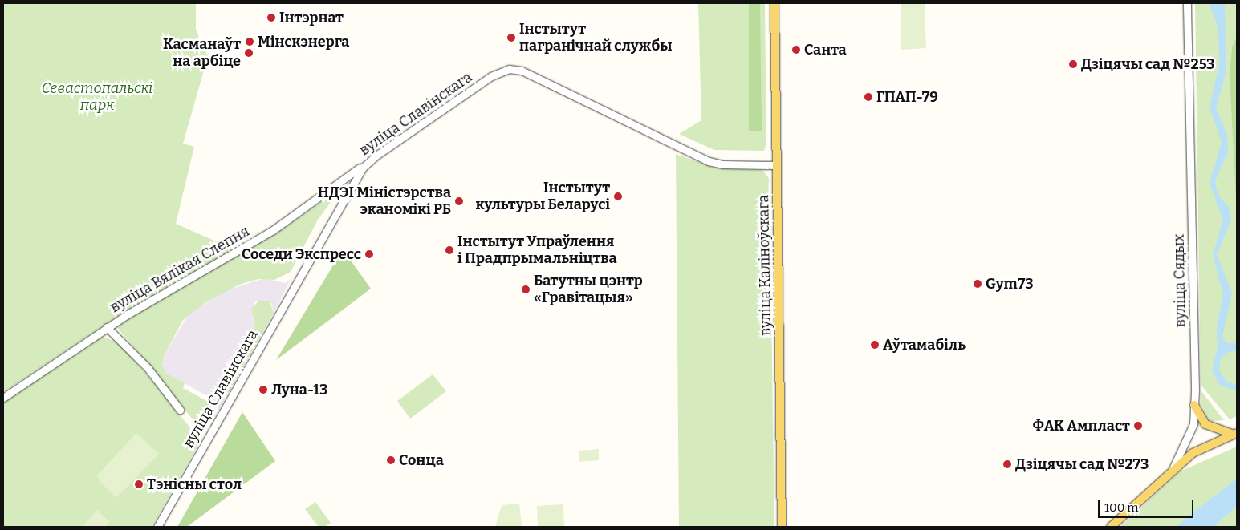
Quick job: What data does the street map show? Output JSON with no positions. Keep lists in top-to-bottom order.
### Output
{
  "streets": {
    "main road": ["вуліца Каліноўскага", "вуліца Сядых"],
    "street": ["вуліца Славінскага", "вуліца Вялікая Слепня"]
  },
  "crossings": [
    ["вуліца Славінскага", "вуліца Каліноўскага"],
    ["вуліца Славінскага", "вуліца Вялікая Слепня"]
  ],
  "parks": ["Севастопальскі парк"],
  "places": [
    "Інтэрнат",
    "Інстытут пагранічнай службы",
    "Мінскэнерга",
    "Санта",
    "Касманаўт на арбіце",
    "Дзіцячы сад №253",
    "ГПАП-79",
    "Інстытут культуры Беларусі",
    "НДЭІ Міністэрства эканомікі РБ",
    "Інстытут Упраўлення і Прадпрымальніцтва",
    "Соседи Экспресс",
    "Gym73",
    "Батутны цэнтр «Гравітацыя»",
    "Аўтамабіль",
    "Луна-13",
    "ФАК Ампласт",
    "Сонца",
    "Дзіцячы сад №273",
    "Тэнісны стол"
  ],
  "scale_bar": "100 m"
}
